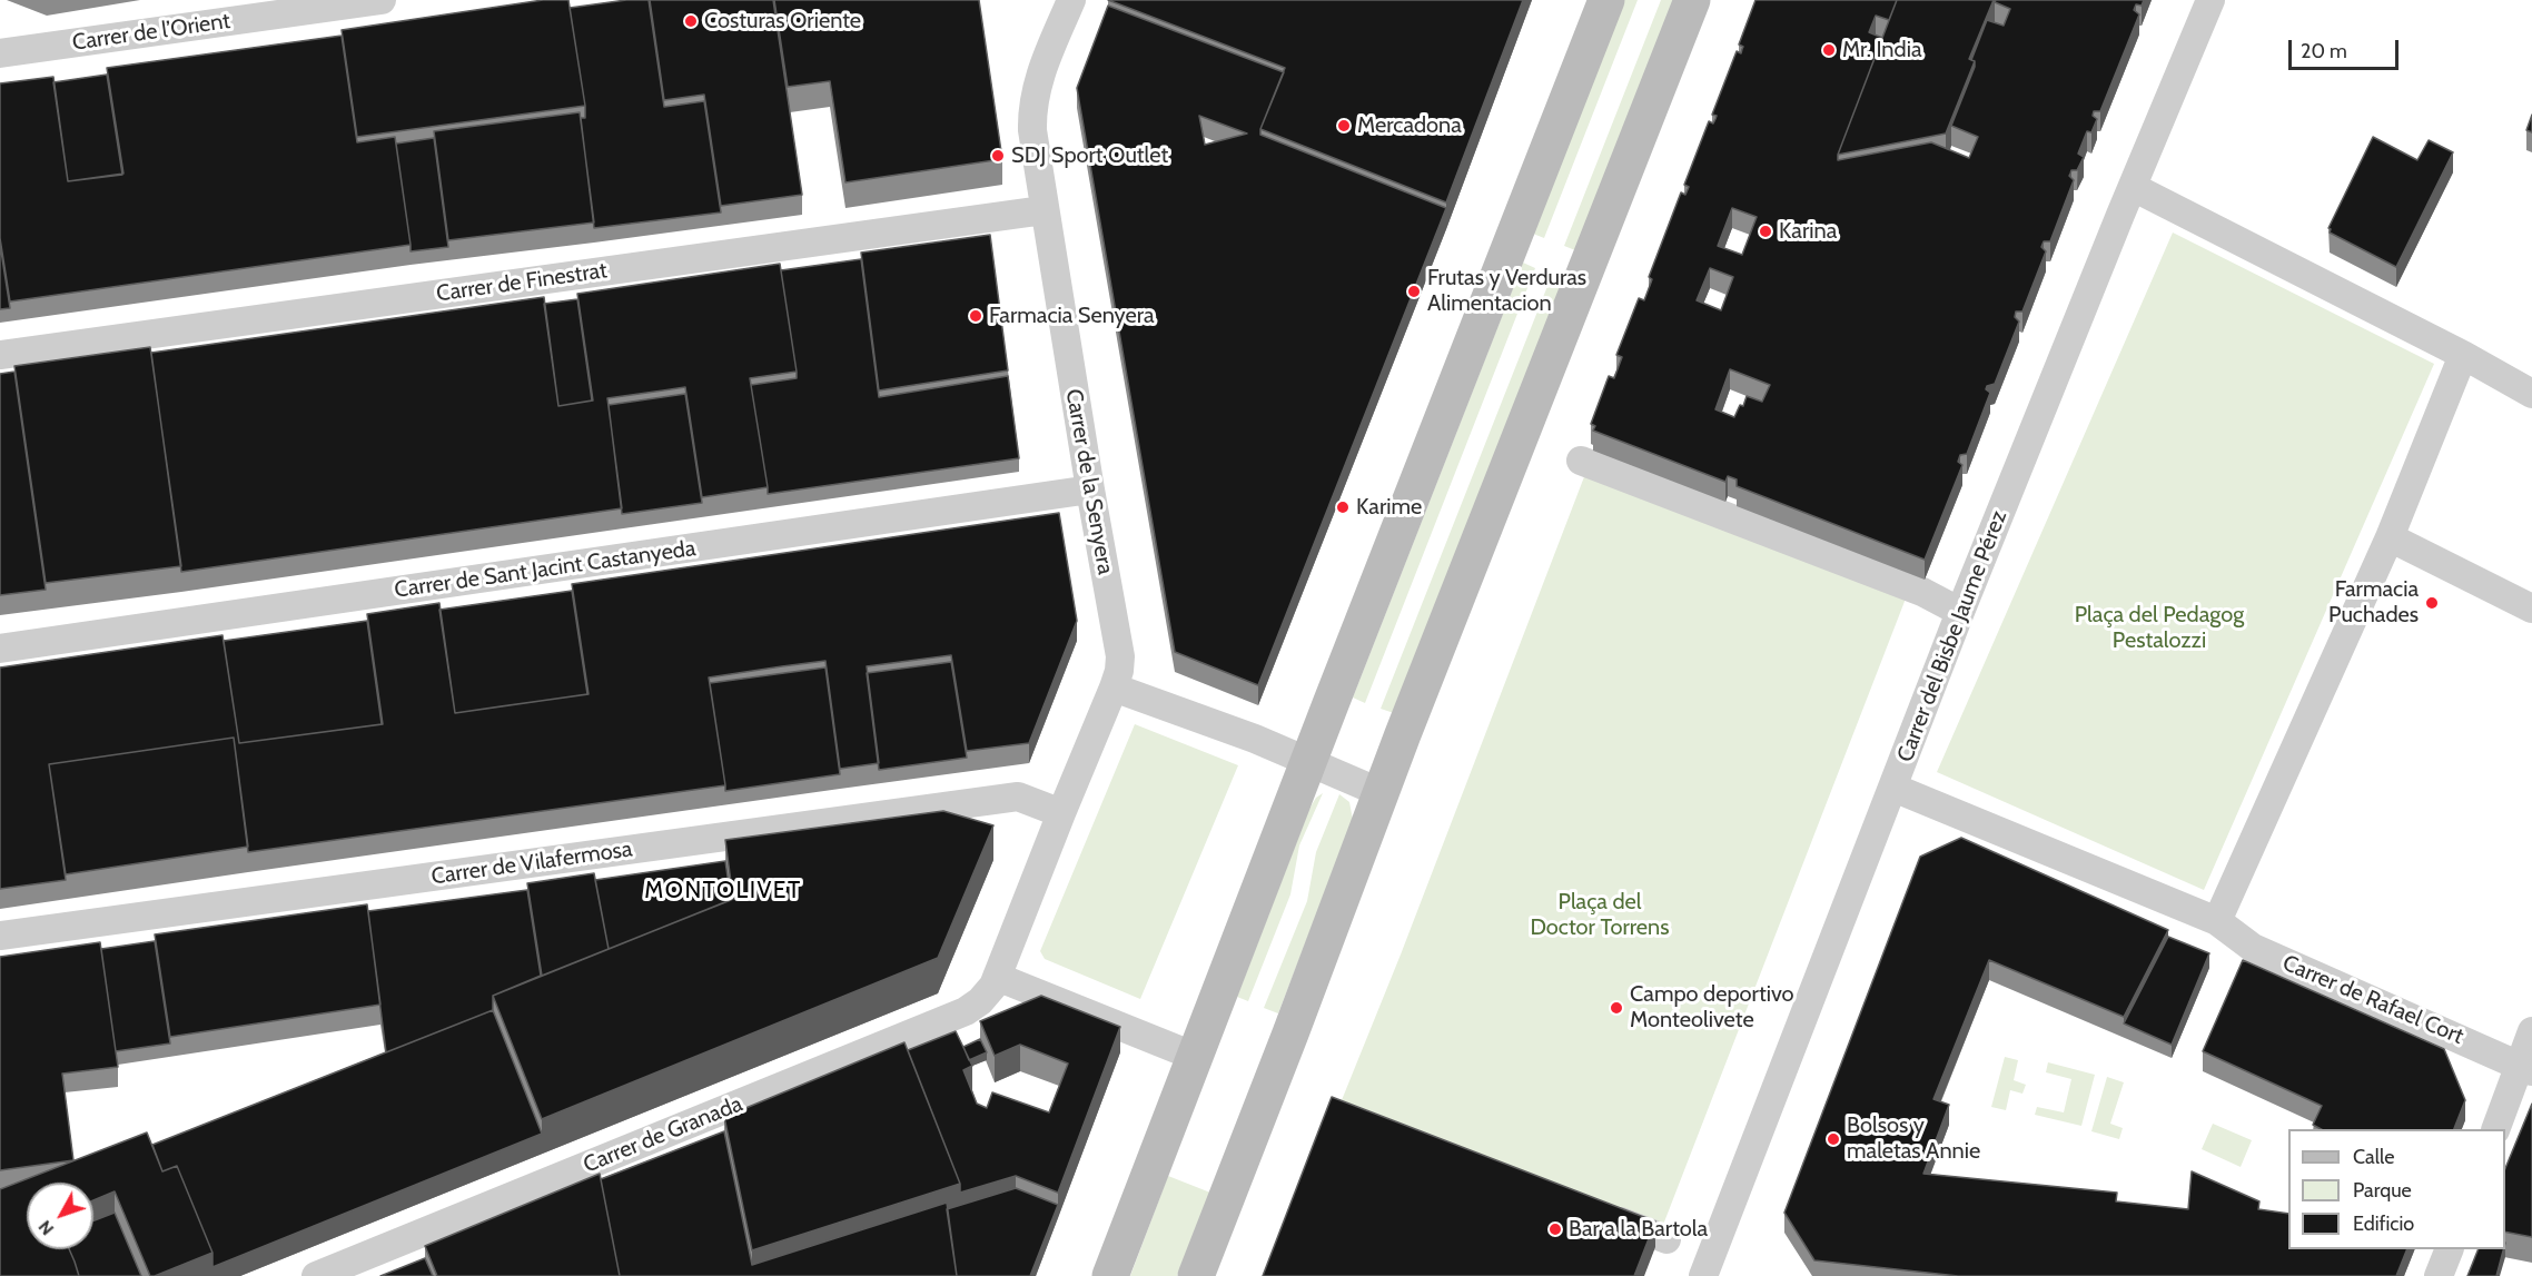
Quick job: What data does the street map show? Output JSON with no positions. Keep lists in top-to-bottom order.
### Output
{
  "streets": {
    "street": [
      "Carrer de l’Orient",
      "Carrer de Finestrat",
      "Carrer de la Senyera",
      "Carrer de Sant Jacint Castanyeda",
      "Carrer del Bisbe Jaume Pérez",
      "Carrer de Vilafermosa",
      "Carrer de Rafael Cort",
      "Carrer de Granada"
    ]
  },
  "crossings": [
    ["Carrer de Finestrat", "Carrer de la Senyera"],
    ["Carrer de la Senyera", "Carrer de Sant Jacint Castanyeda"],
    ["Carrer de la Senyera", "Carrer de Vilafermosa"],
    ["Carrer de la Senyera", "Carrer de Granada"]
  ],
  "districts": ["MONTOLIVET"],
  "parks": ["Plaça del Pedagog Pestalozzi", "Plaça del Doctor Torrens"],
  "places": [
    "Costuras Oriente",
    "Mr. India",
    "Mercadona",
    "SDJ Sport Outlet",
    "Karina",
    "Frutas y Verduras Alimentacion",
    "Farmacia Senyera",
    "Karime",
    "Farmacia Puchades",
    "Campo deportivo Monteolivete",
    "Bolsos y maletas Annie",
    "Bar a la Bartola"
  ],
  "legend": ["Calle", "Parque", "Edificio"],
  "scale_bar": "20 m",
  "north": "bottom left"
}
